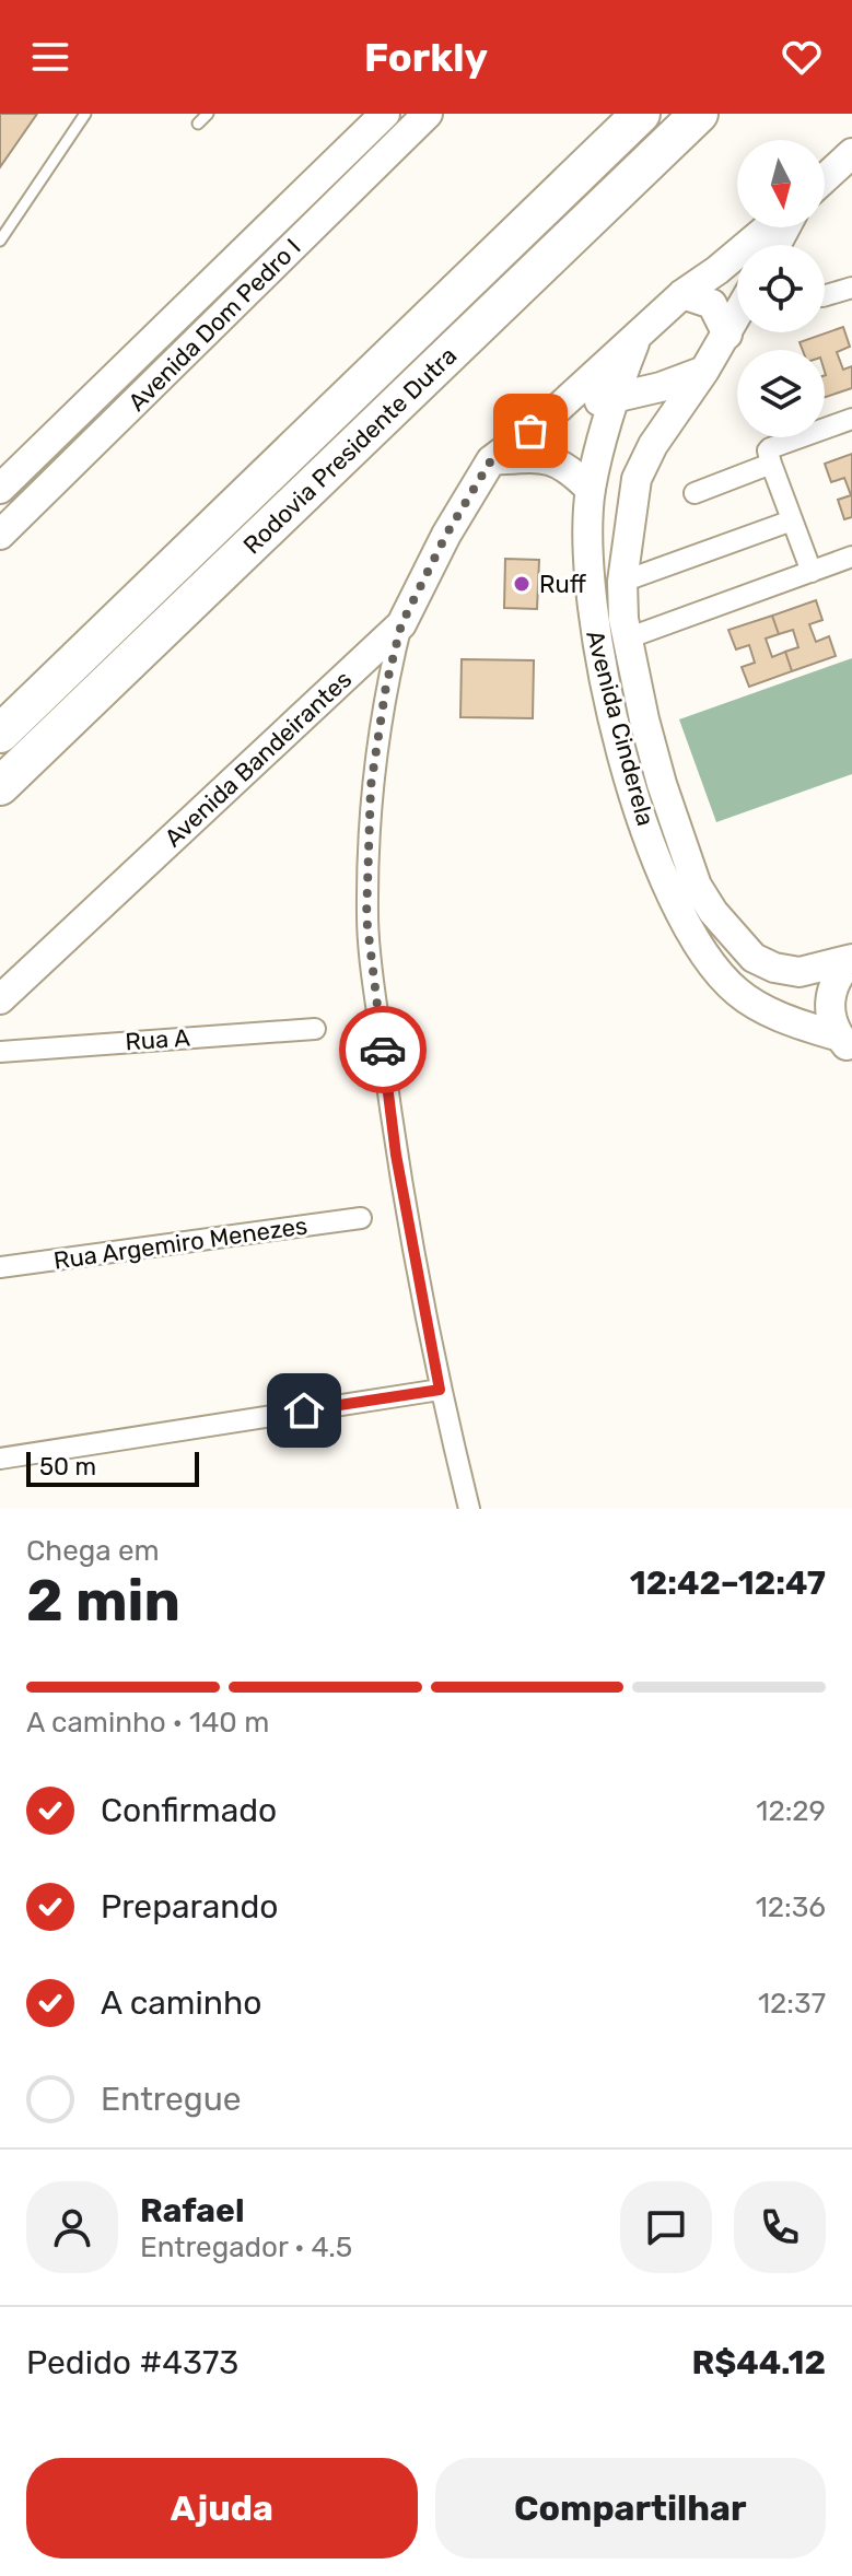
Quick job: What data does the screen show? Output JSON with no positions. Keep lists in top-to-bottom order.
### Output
{
  "streets": {
    "highway": ["Rodovia Presidente Dutra"],
    "main road": ["Avenida Dom Pedro I", "Avenida Cinderela", "Avenida Bandeirantes"],
    "street": ["Rua A", "Rua Argemiro Menezes"]
  },
  "crossings": [
    ["Avenida Cinderela", "Avenida Bandeirantes"]
  ],
  "places": ["Ruff"],
  "scale_bar": "50 m",
  "north": "bottom",
  "page": {
    "header": "Forkly",
    "scale": "50 m",
    "heading": ["2 min", "Chega em", "12:42–12:47"],
    "panel": [
      "Rafael",
      "Entregador · 4.5",
      "Pedido #4373",
      "R$44.12"
    ],
    "bar": "A caminho · 140 m",
    "list": [
      ["Confirmado", "12:29"],
      ["Preparando", "12:36"],
      ["A caminho", "12:37"],
      "Entregue"
    ],
    "buttons": ["Ajuda", "Compartilhar"]
  }
}
